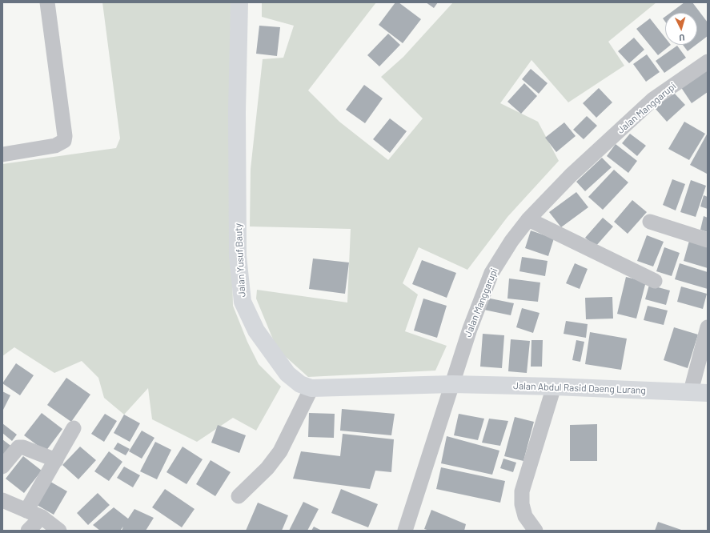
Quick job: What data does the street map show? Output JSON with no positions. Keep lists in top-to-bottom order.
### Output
{
  "streets": {
    "street": ["Jalan Manggarupi", "Jalan Yusuf Bauty", "Jalan Abdul Rasid Daeng Lurang"]
  },
  "crossings": [
    ["Jalan Manggarupi", "Jalan Yusuf Bauty"],
    ["Jalan Manggarupi", "Jalan Abdul Rasid Daeng Lurang"],
    ["Jalan Yusuf Bauty", "Jalan Abdul Rasid Daeng Lurang"]
  ],
  "north": "bottom"
}
